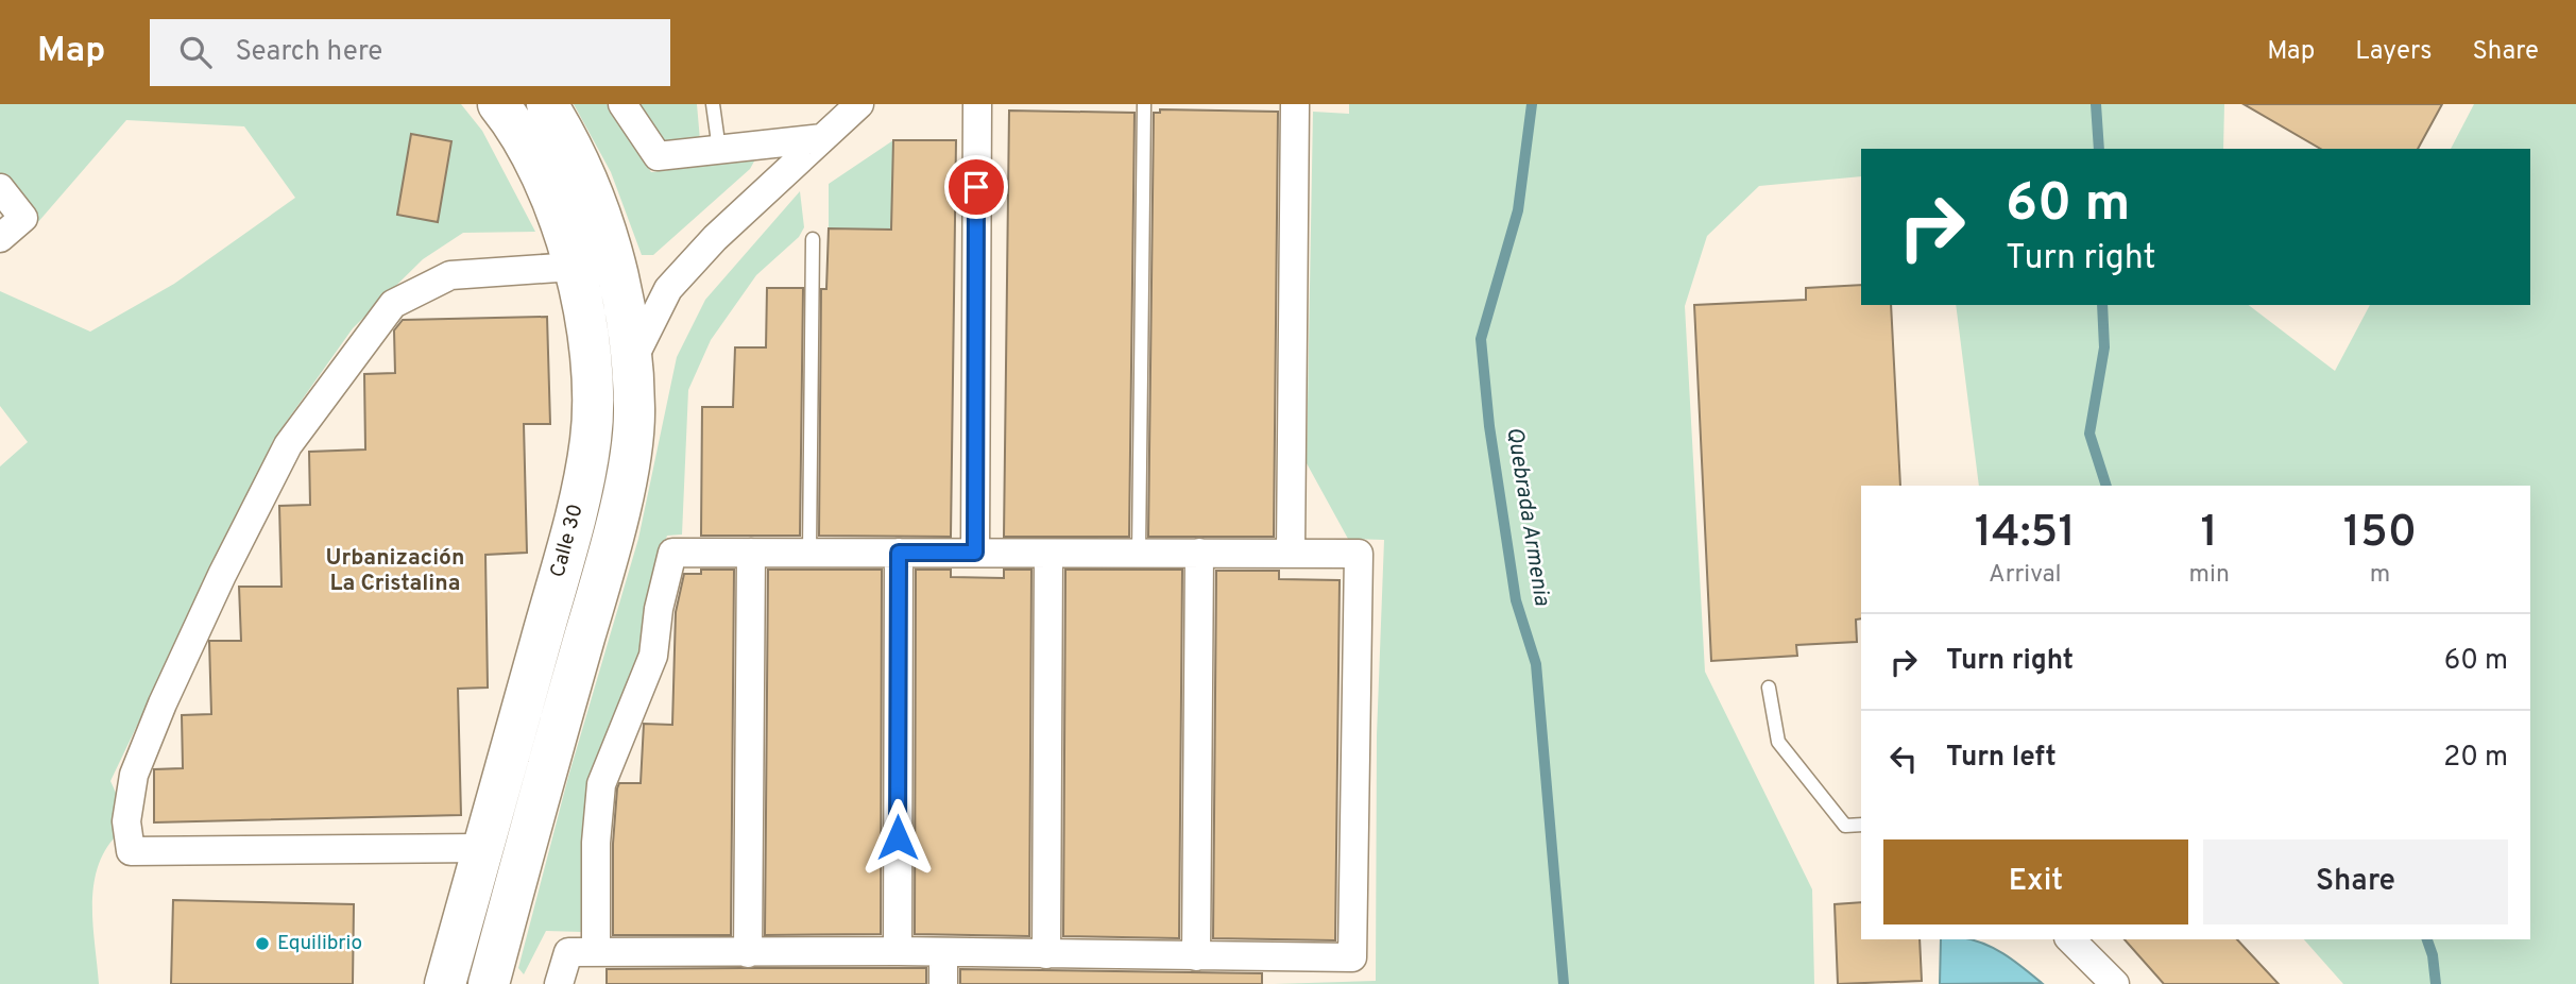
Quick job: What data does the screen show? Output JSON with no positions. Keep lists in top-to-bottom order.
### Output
{
  "streets": {
    "main road": ["Calle 30"]
  },
  "districts": ["Urbanización La Cristalina"],
  "water": ["Quebrada Armenia"],
  "places": ["Equilibrio"],
  "page": {
    "header": "Map",
    "search": "Search here",
    "nav": ["Map", "Layers", "Share"],
    "turn": ["60 m", "Turn right"],
    "eta": [
      "14:51",
      "Arrival",
      "1",
      "min",
      "150",
      "m"
    ],
    "list": [
      {
        "name": "Turn right",
        "value": "60 m"
      },
      {
        "name": "Turn left",
        "value": "20 m"
      }
    ],
    "buttons": ["Exit", "Share"]
  }
}
